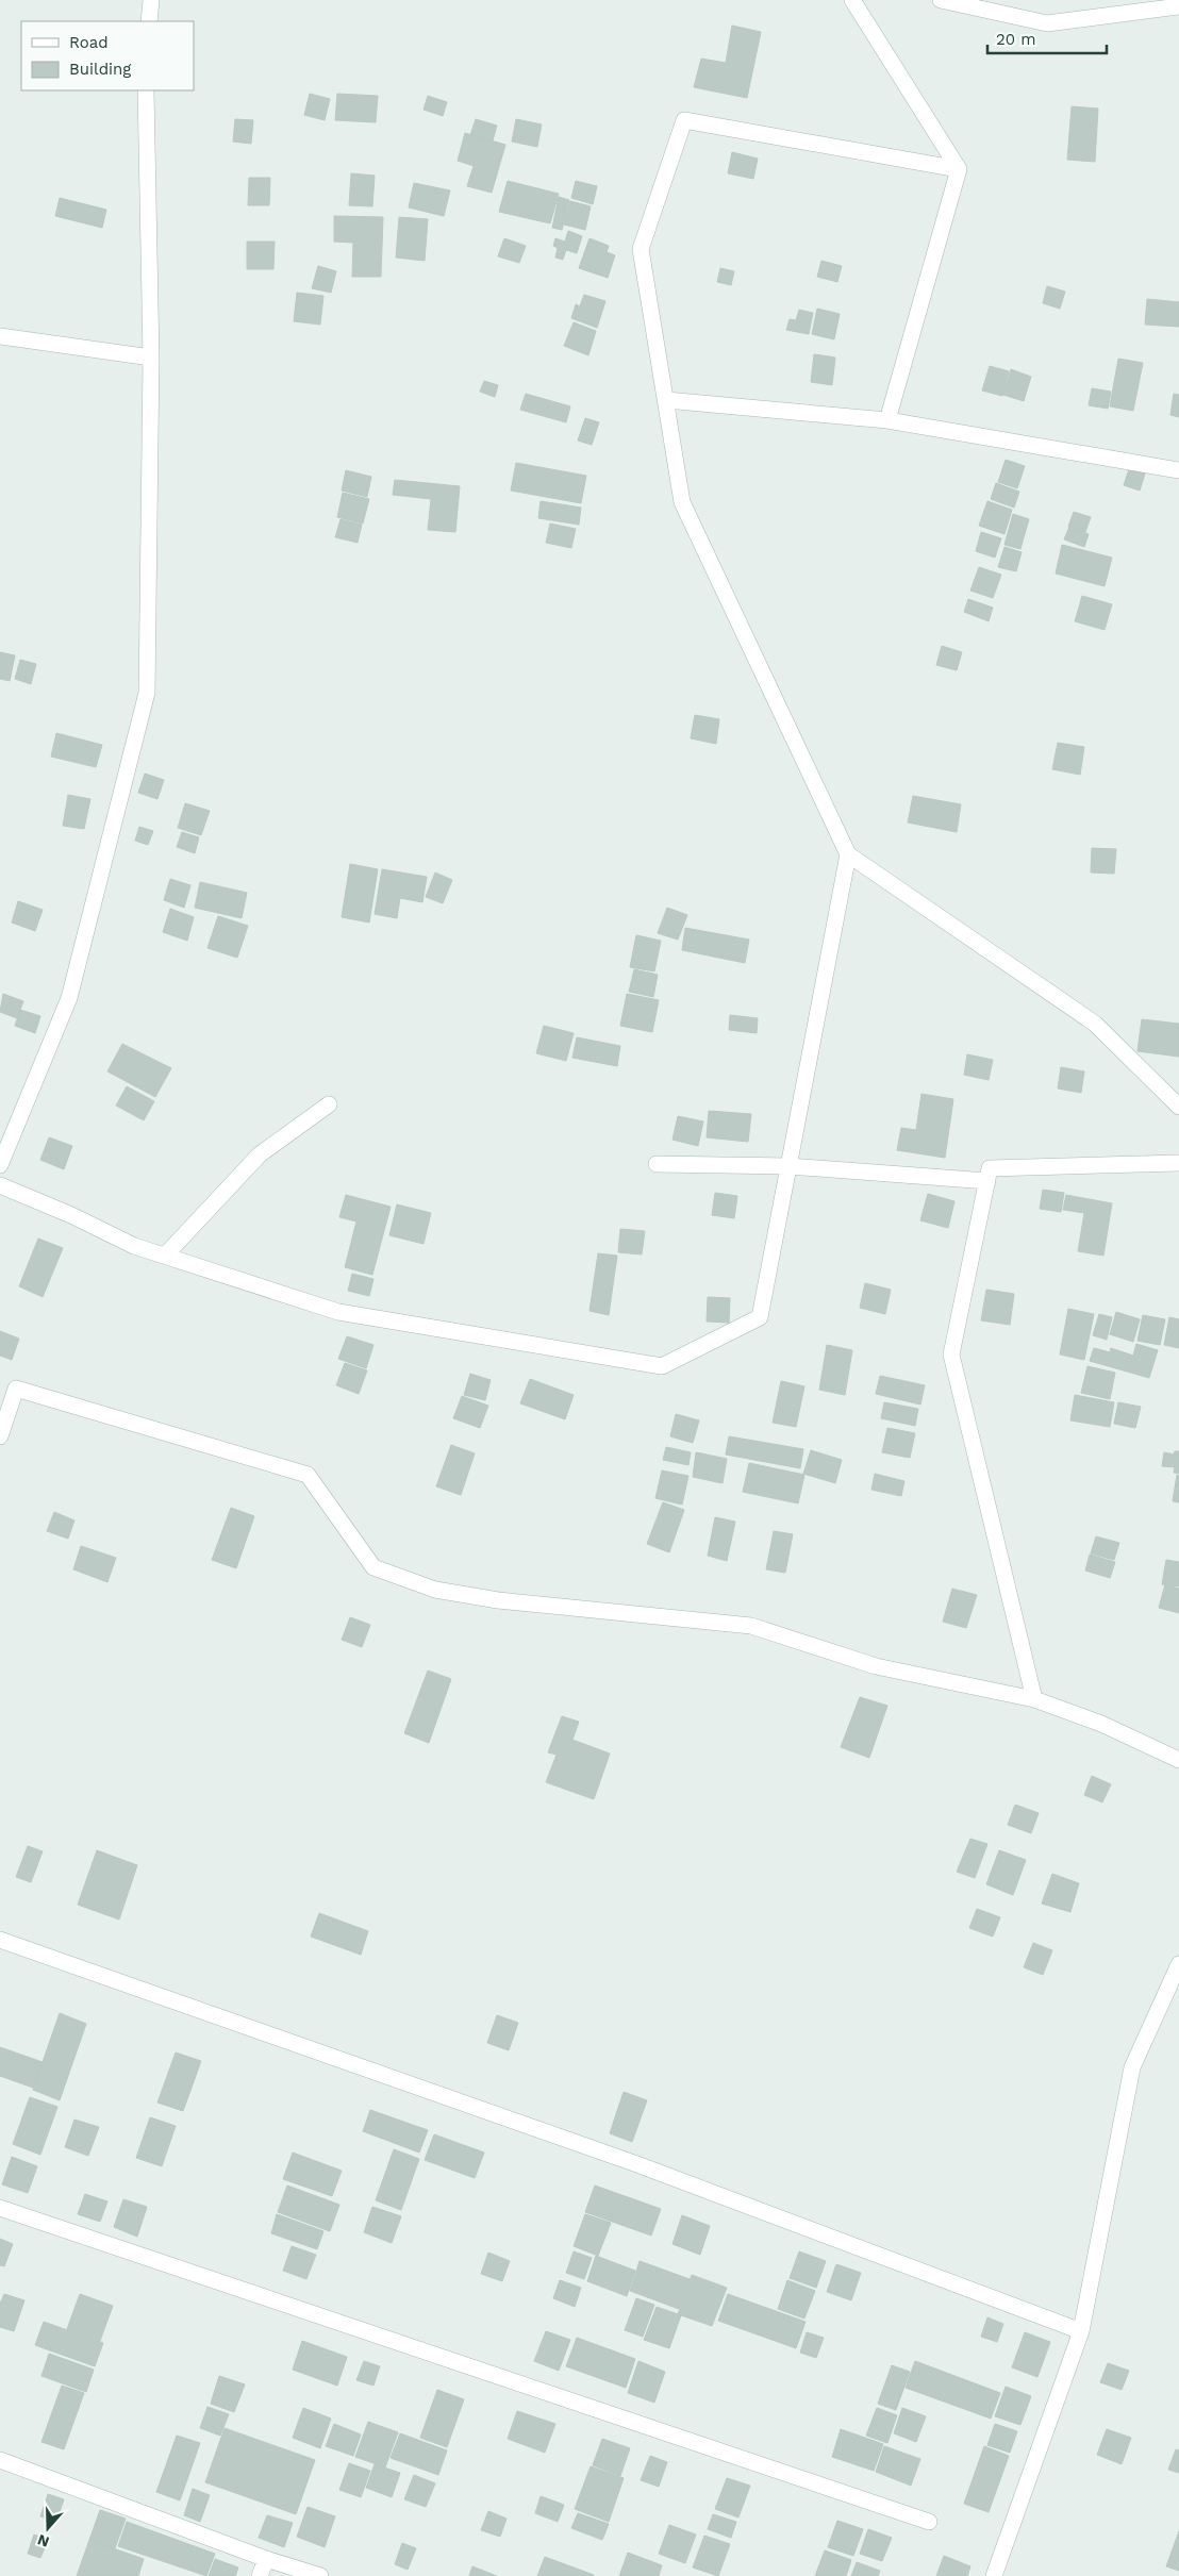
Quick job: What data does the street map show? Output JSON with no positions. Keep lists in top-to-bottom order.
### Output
{
  "legend": ["Road", "Building"],
  "scale_bar": "20 m",
  "north": "bottom"
}
